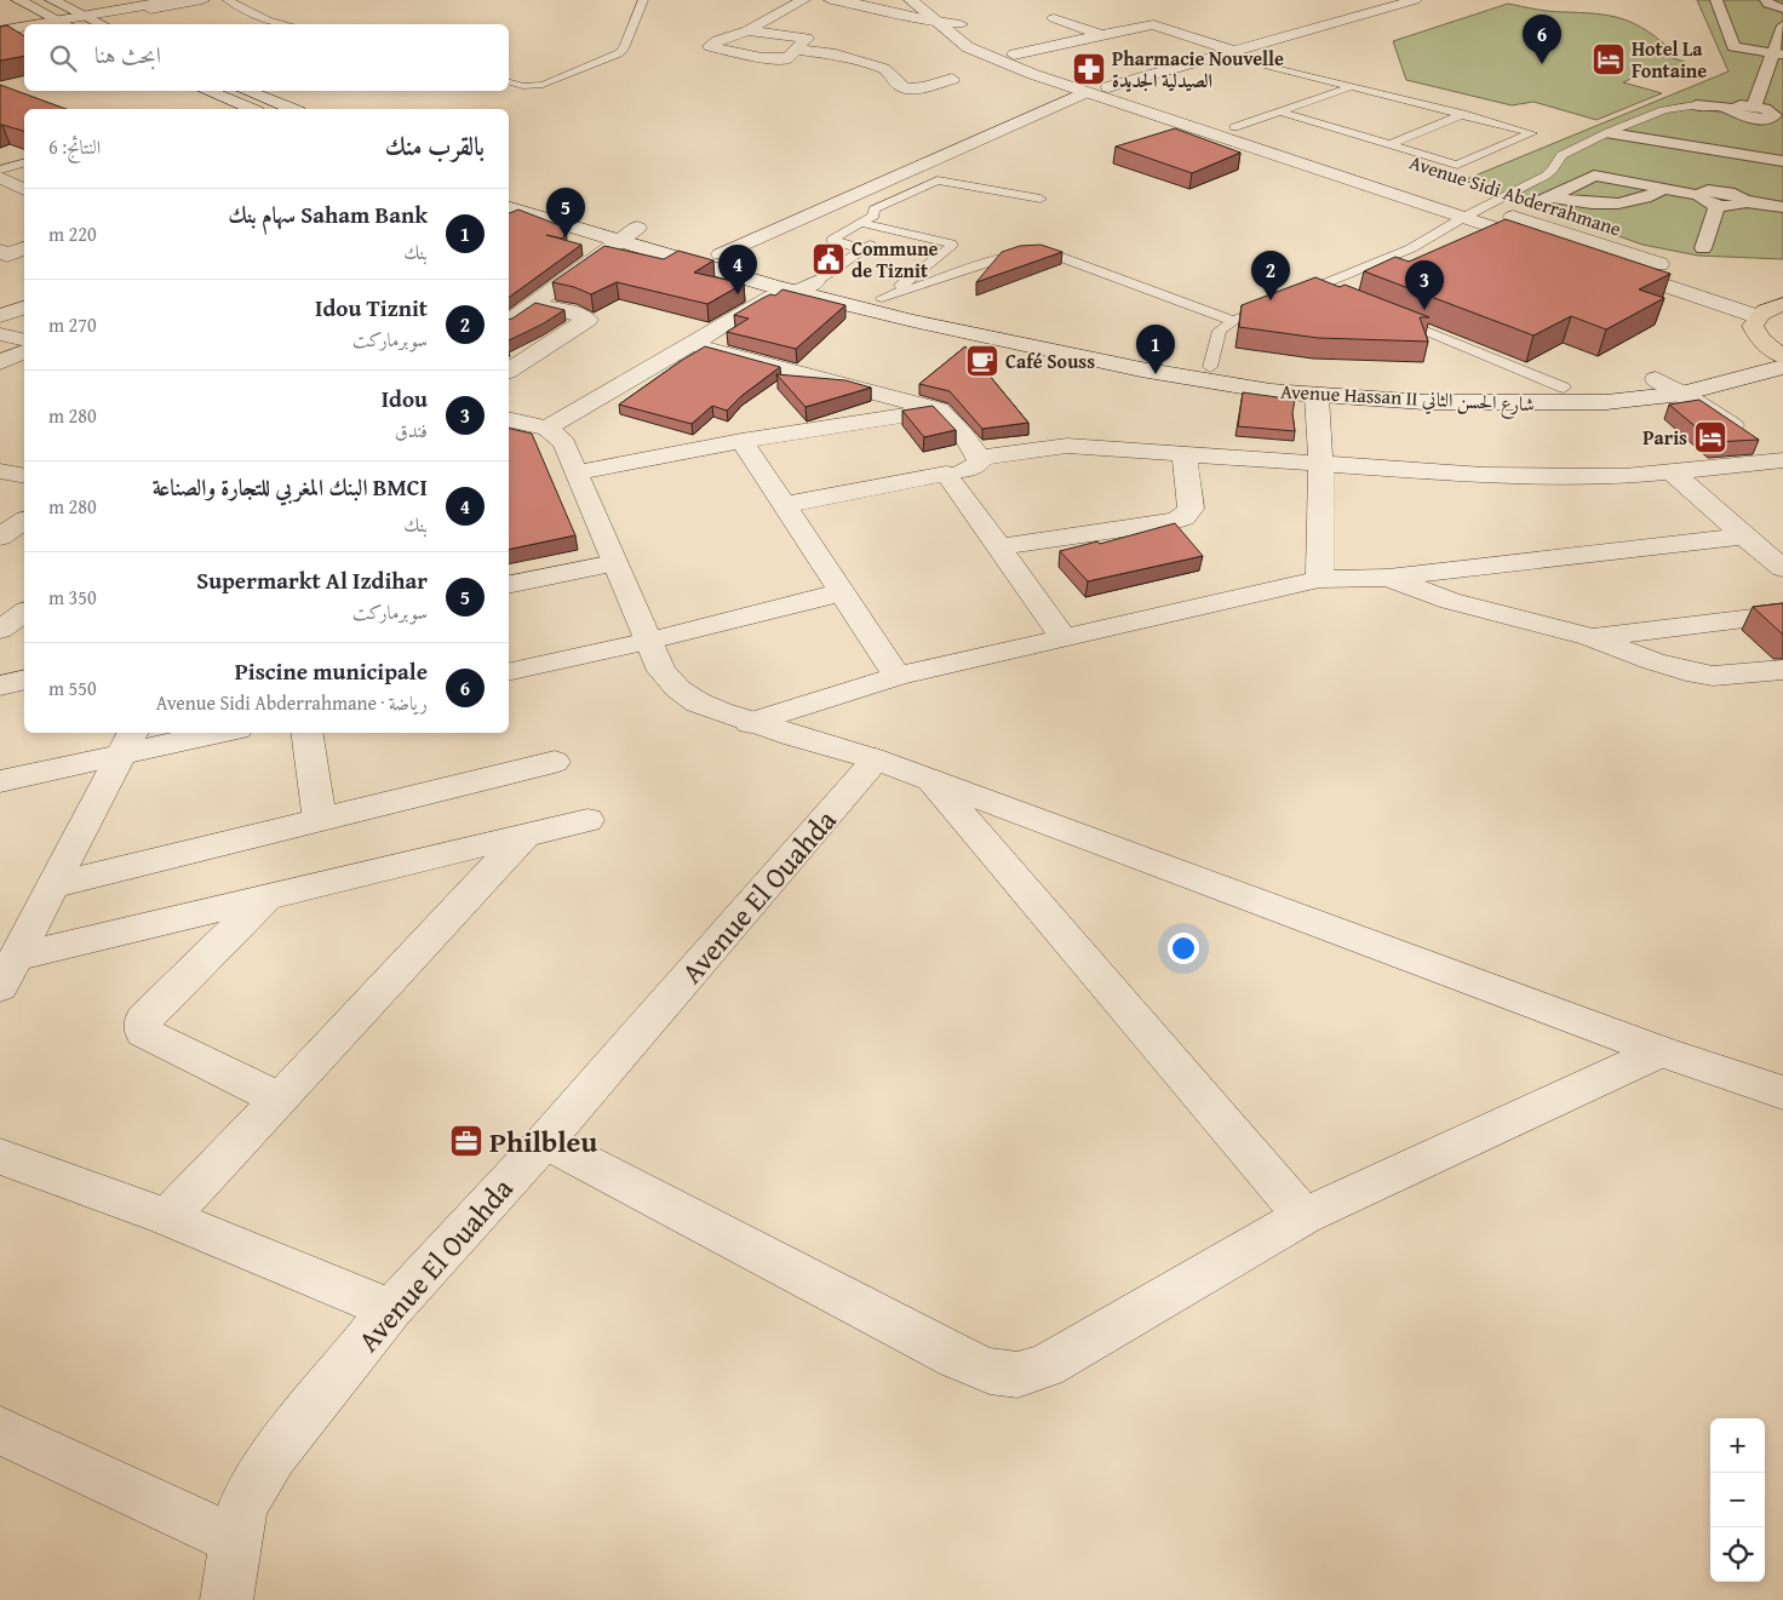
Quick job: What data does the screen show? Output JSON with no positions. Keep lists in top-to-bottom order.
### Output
{
  "streets": {
    "street": ["Avenue Sidi Abderrahmane", "Avenue Hassan II شارع الحسن الثاني", "Avenue El Ouahda"]
  },
  "places": {
    "hotel": ["Hotel La Fontaine", "Paris"],
    "pharmacy": ["Pharmacie Nouvelle الصيدلية الجديدة"],
    "public building": ["Commune de Tiznit"],
    "cafe": ["Café Souss"],
    "office": ["Philbleu"]
  },
  "page": {
    "pins": [
      "6",
      "5",
      "4",
      "2",
      "3",
      "1"
    ],
    "search": "ابحث هنا",
    "heading": ["بالقرب منك", "النتائج: 6"],
    "list": [
      {
        "mark": "1",
        "name": "Saham Bank سهام بنك",
        "note": "بنك",
        "value": "220 m"
      },
      {
        "mark": "2",
        "name": "Idou Tiznit",
        "note": "سوبرماركت",
        "value": "270 m"
      },
      {
        "mark": "3",
        "name": "Idou",
        "note": "فندق",
        "value": "280 m"
      },
      {
        "mark": "4",
        "name": "BMCI البنك المغربي للتجارة والصناعة",
        "note": "بنك",
        "value": "280 m"
      },
      {
        "mark": "5",
        "name": "Supermarkt Al Izdihar",
        "note": "سوبرماركت",
        "value": "350 m"
      },
      {
        "mark": "6",
        "name": "Piscine municipale",
        "note": "رياضة · Avenue Sidi Abderrahmane",
        "value": "550 m"
      }
    ],
    "map_buttons": ["+", "−"]
  }
}
